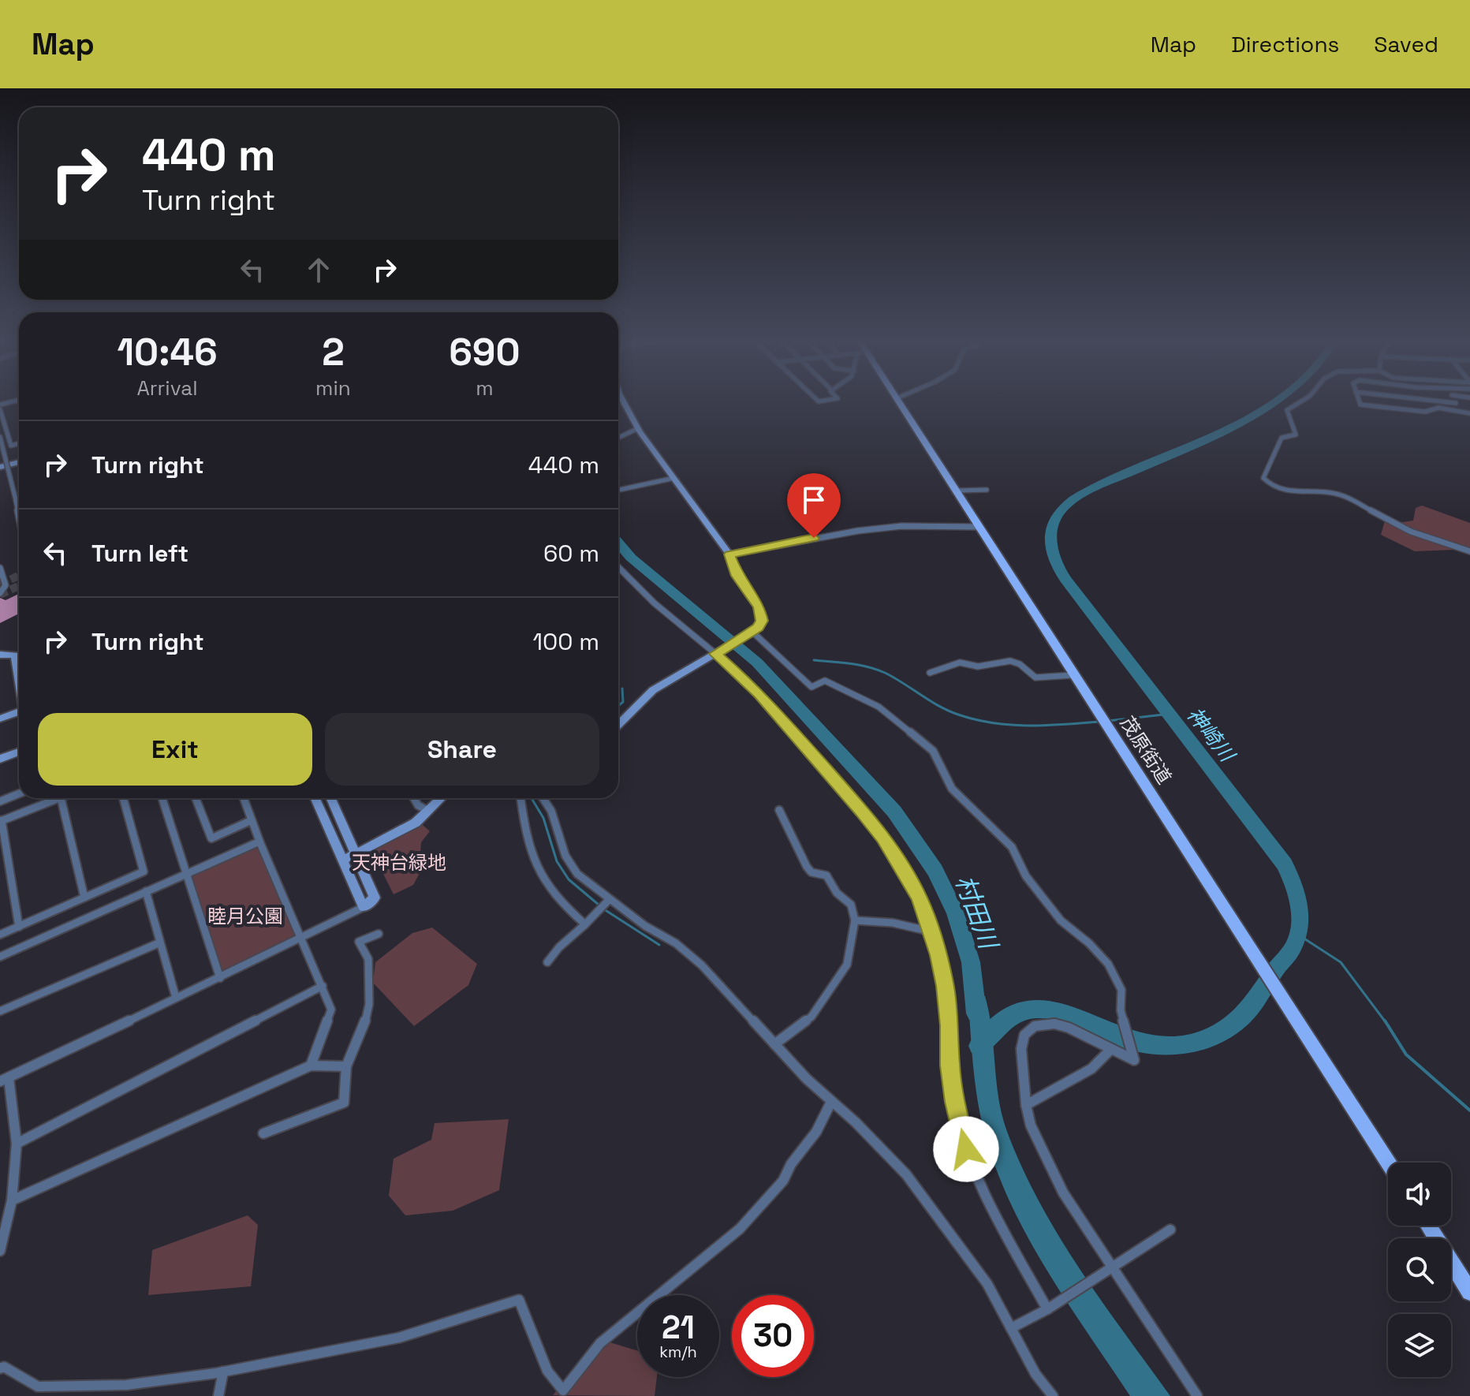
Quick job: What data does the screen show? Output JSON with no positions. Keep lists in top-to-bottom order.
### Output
{
  "streets": {
    "main road": ["茂原街道"]
  },
  "water": ["神崎川", "村田川"],
  "parks": ["天神台緑地", "睦月公園"],
  "page": {
    "header": "Map",
    "nav": ["Map", "Directions", "Saved"],
    "turn": ["440 m", "Turn right"],
    "eta": [
      "10:46",
      "Arrival",
      "2",
      "min",
      "690",
      "m"
    ],
    "list": [
      {
        "name": "Turn right",
        "value": "440 m"
      },
      {
        "name": "Turn left",
        "value": "60 m"
      },
      {
        "name": "Turn right",
        "value": "100 m"
      }
    ],
    "buttons": ["Exit", "Share"],
    "speed": "21 km/h",
    "limit": "30"
  }
}
